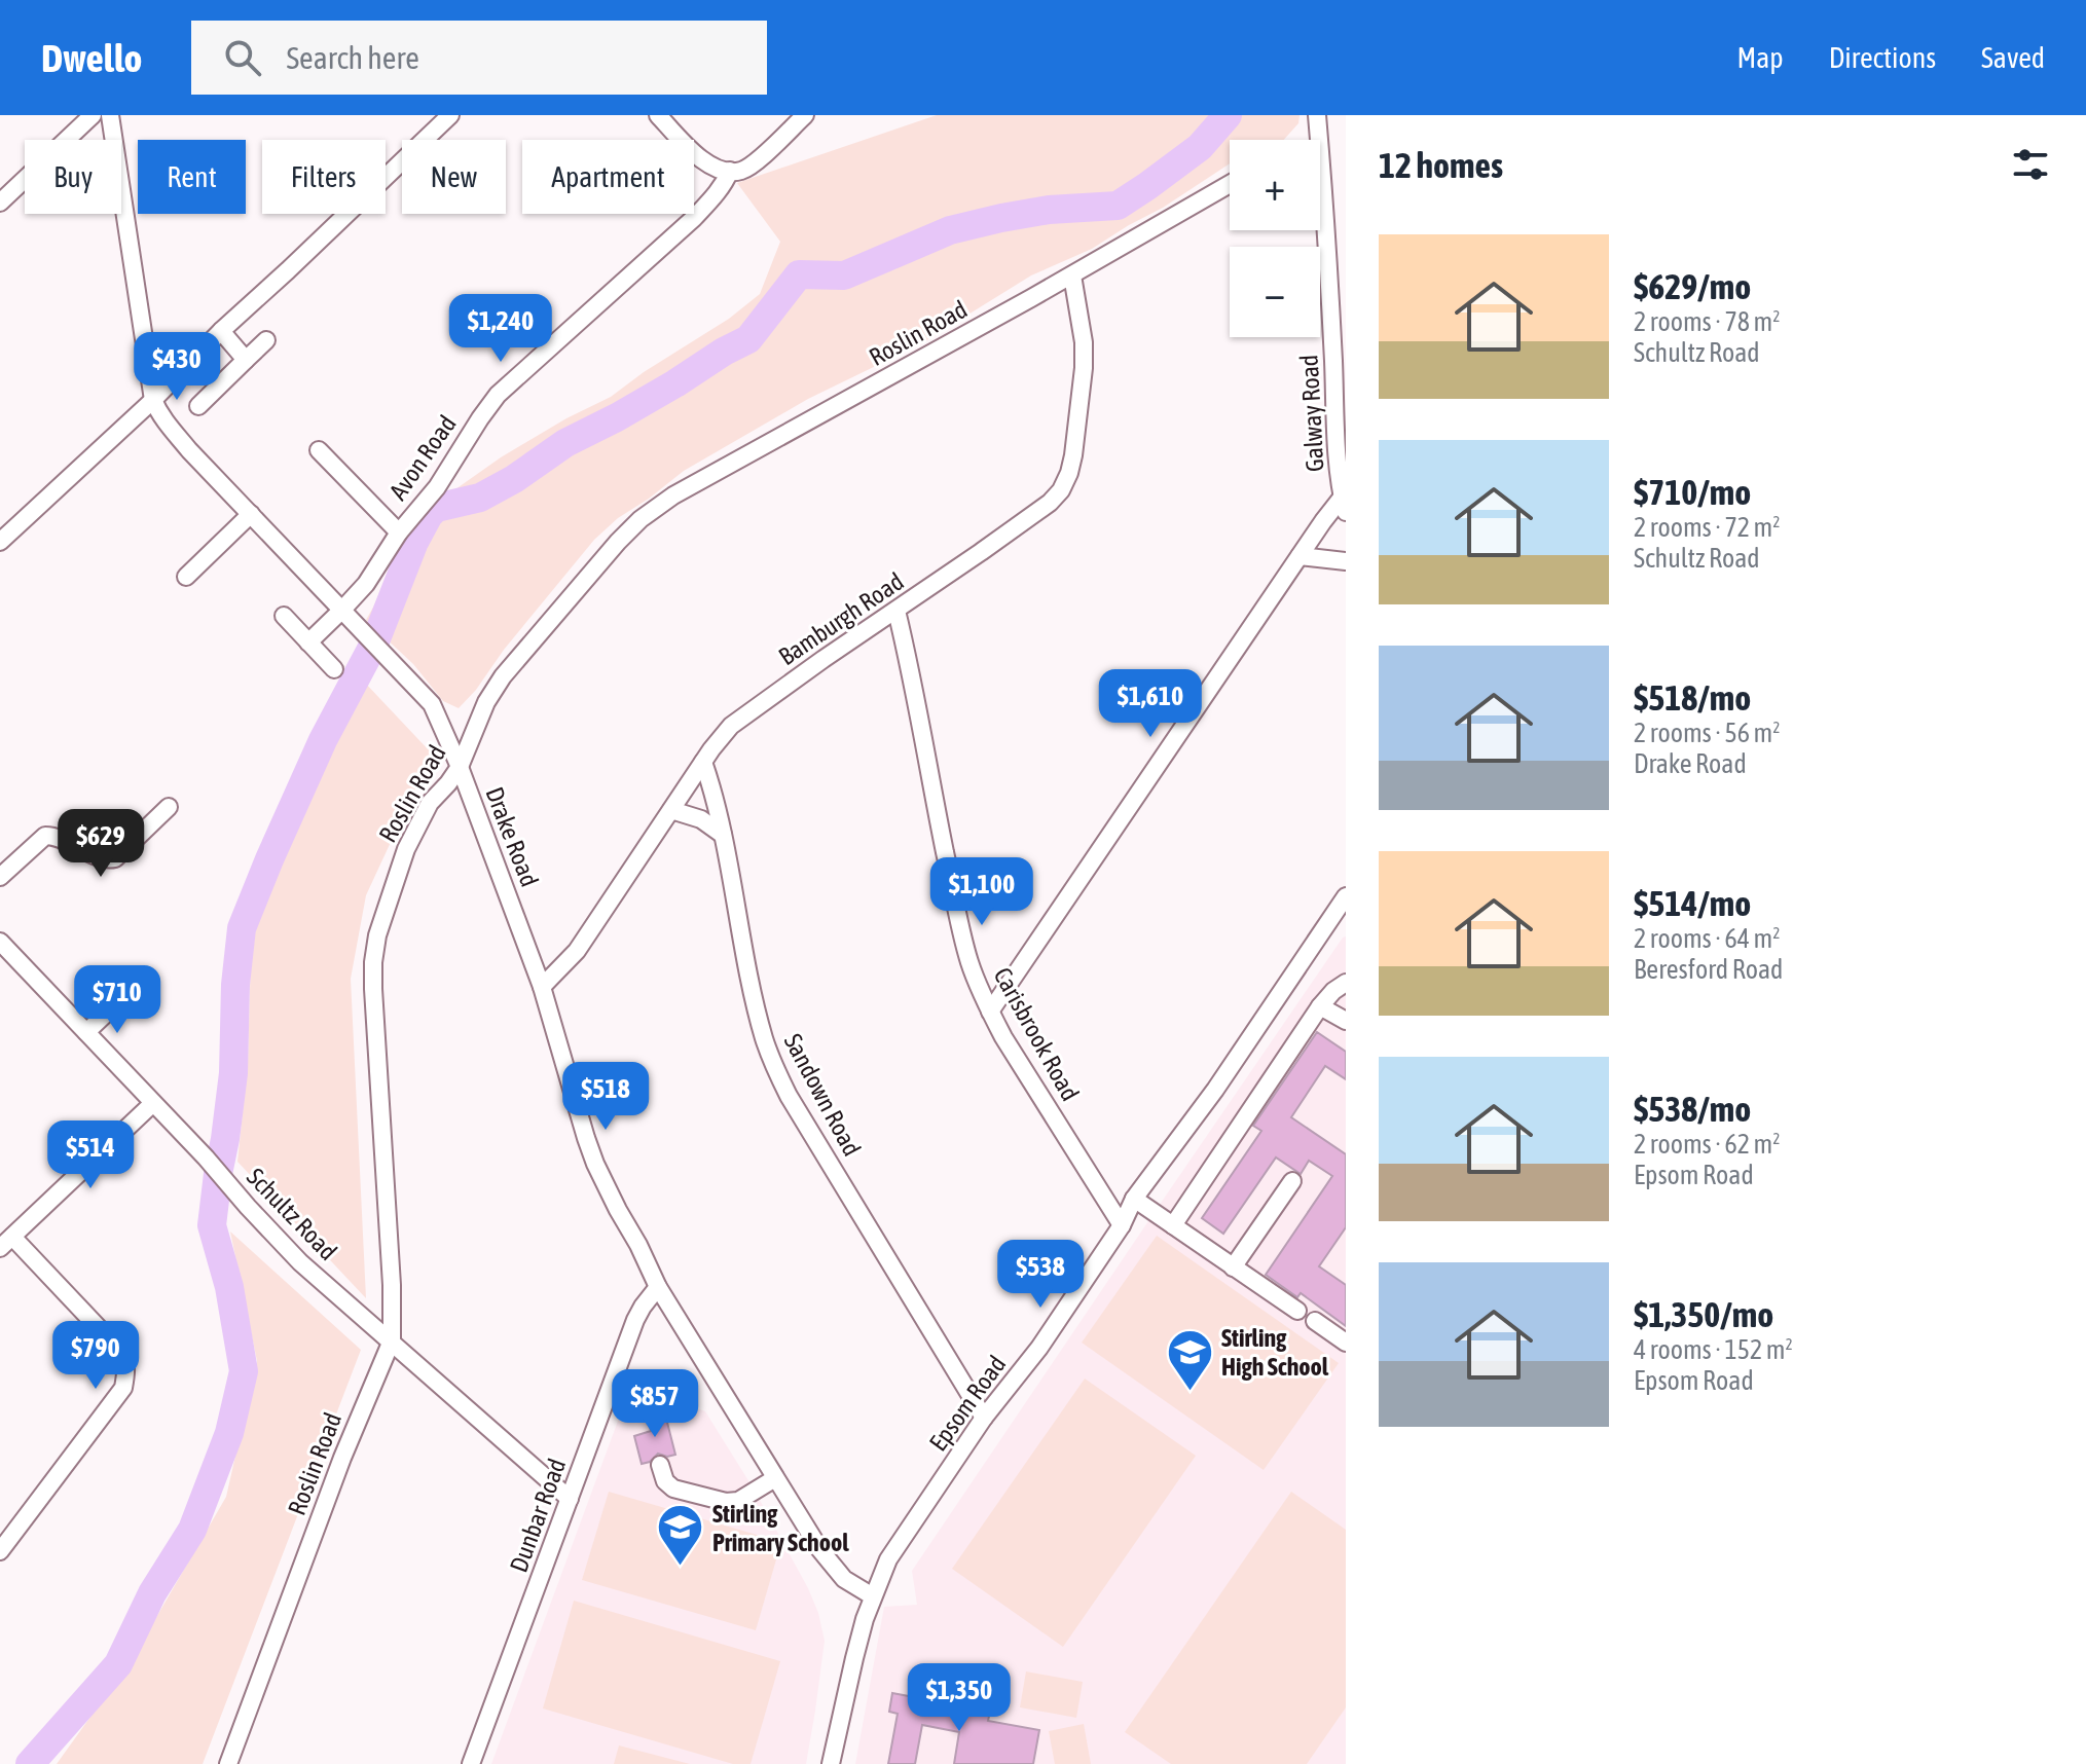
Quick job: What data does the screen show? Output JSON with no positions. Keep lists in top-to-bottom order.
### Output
{
  "streets": {
    "street": [
      "Roslin Road",
      "Galway Road",
      "Avon Road",
      "Bamburgh Road",
      "Drake Road",
      "Carisbrook Road",
      "Sandown Road",
      "Schultz Road",
      "Epsom Road",
      "Dunbar Road"
    ]
  },
  "crossings": [
    ["Roslin Road", "Bamburgh Road"],
    ["Roslin Road", "Drake Road"],
    ["Roslin Road", "Schultz Road"],
    ["Avon Road", "Drake Road"],
    ["Bamburgh Road", "Drake Road"],
    ["Bamburgh Road", "Carisbrook Road"],
    ["Bamburgh Road", "Sandown Road"],
    ["Drake Road", "Epsom Road"],
    ["Drake Road", "Dunbar Road"],
    ["Carisbrook Road", "Epsom Road"],
    ["Sandown Road", "Epsom Road"],
    ["Schultz Road", "Dunbar Road"]
  ],
  "places": {
    "school or university": ["Stirling High School", "Stirling Primary School"]
  },
  "page": {
    "header": "Dwello",
    "search": "Search here",
    "nav": ["Map", "Directions", "Saved"],
    "heading": "12 homes",
    "map_buttons": ["+", "−"],
    "chip": [
      "Buy",
      "Rent",
      "Filters",
      "New",
      "Apartment"
    ],
    "list": [
      {
        "name": "$629/mo",
        "note": "2 rooms · 78 m² · Schultz Road"
      },
      {
        "name": "$710/mo",
        "note": "2 rooms · 72 m² · Schultz Road"
      },
      {
        "name": "$518/mo",
        "note": "2 rooms · 56 m² · Drake Road"
      },
      {
        "name": "$514/mo",
        "note": "2 rooms · 64 m² · Beresford Road"
      },
      {
        "name": "$538/mo",
        "note": "2 rooms · 62 m² · Epsom Road"
      },
      {
        "name": "$1,350/mo",
        "note": "4 rooms · 152 m² · Epsom Road"
      }
    ],
    "price": [
      "$1,240",
      "$430",
      "$1,610",
      "$629",
      "$1,100",
      "$710",
      "$518",
      "$514",
      "$538",
      "$790",
      "$857",
      "$1,350"
    ]
  }
}
